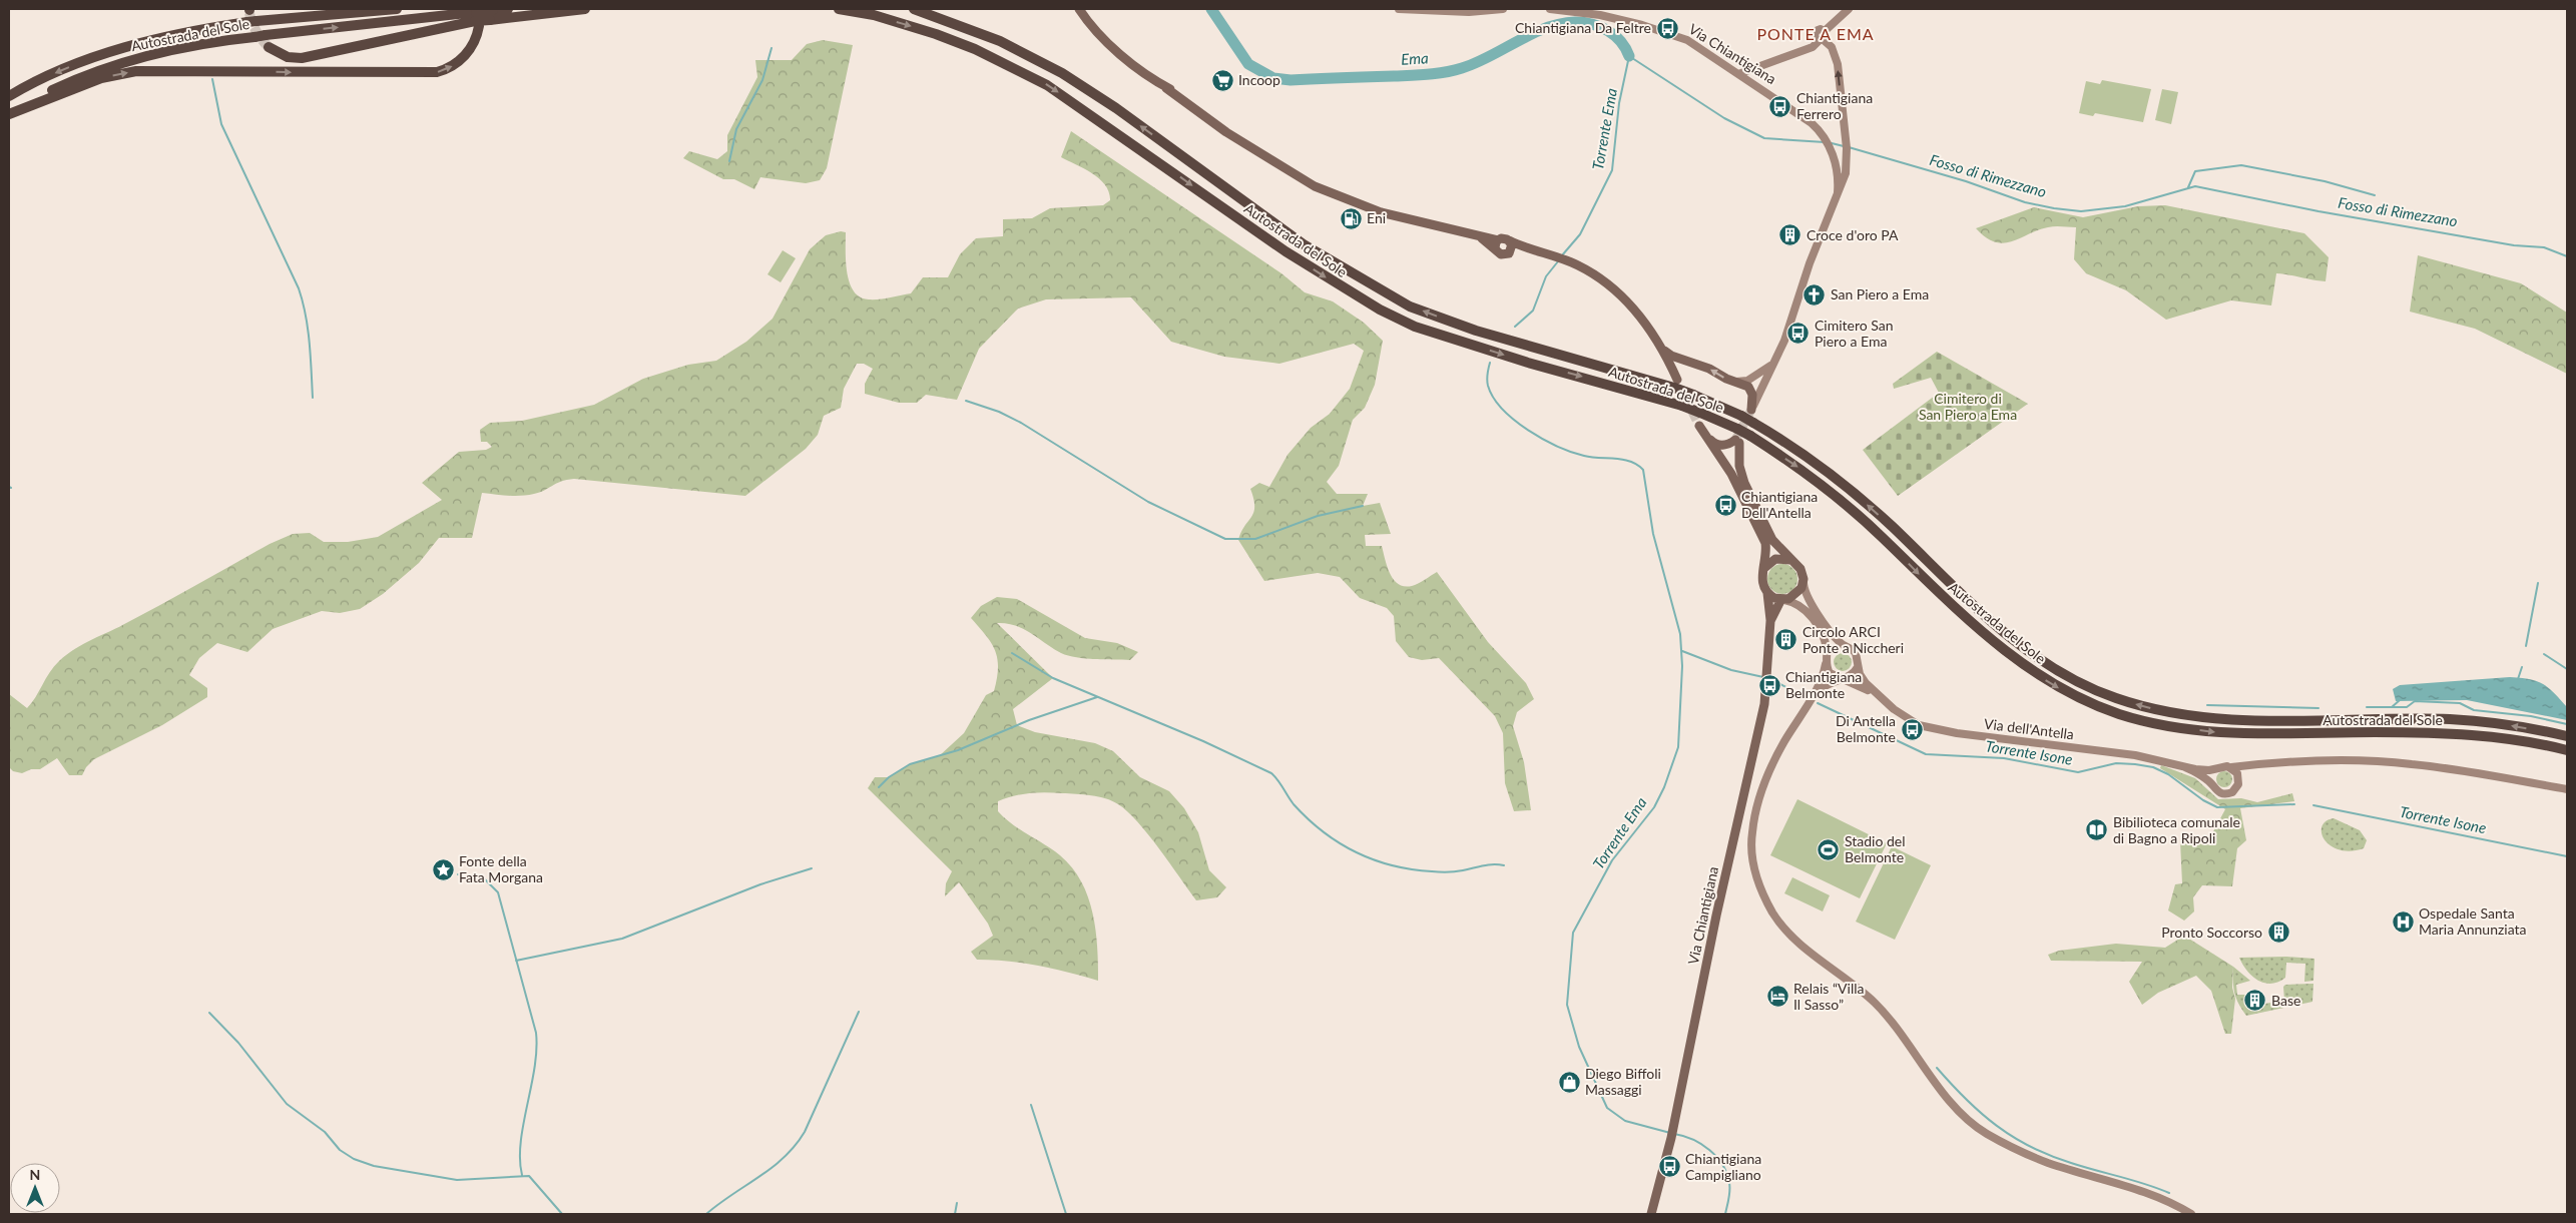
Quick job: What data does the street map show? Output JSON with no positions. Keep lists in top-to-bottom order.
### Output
{
  "streets": {
    "highway": ["Autostrada del Sole"],
    "main road": ["Via Chiantigiana"],
    "street": ["Via dell'Antella"]
  },
  "crossings": [
    ["Autostrada del Sole", "Via Chiantigiana"],
    ["Via Chiantigiana", "Via dell'Antella"]
  ],
  "districts": ["PONTE A EMA"],
  "water": [
    "Ema",
    "Torrente Ema",
    "Fosso di Rimezzano",
    "Torrente Isone"
  ],
  "parks": ["Cimitero di San Piero a Ema"],
  "places": {
    "bus stop": [
      "Chiantigiana Da Feltre",
      "Chiantigiana Ferrero",
      "Cimitero San Piero a Ema",
      "Chiantigiana Dell'Antella",
      "Chiantigiana Belmonte",
      "Di Antella Belmonte",
      "Chiantigiana Campigliano"
    ],
    "supermarket": ["Incoop"],
    "fuel station": ["Eni"],
    "building": [
      "Croce d'oro PA",
      "Circolo ARCI Ponte a Niccheri",
      "Pronto Soccorso",
      "Base"
    ],
    "church": ["San Piero a Ema"],
    "library": ["Bibilioteca comunale di Bagno a Ripoli"],
    "sports": ["Stadio del Belmonte"],
    "place": ["Fonte della Fata Morgana"],
    "hospital": ["Ospedale Santa Maria Annunziata"],
    "hotel": ["Relais “Villa Il Sasso”"],
    "shop": ["Diego Biffoli Massaggi"]
  },
  "north": "top"
}
